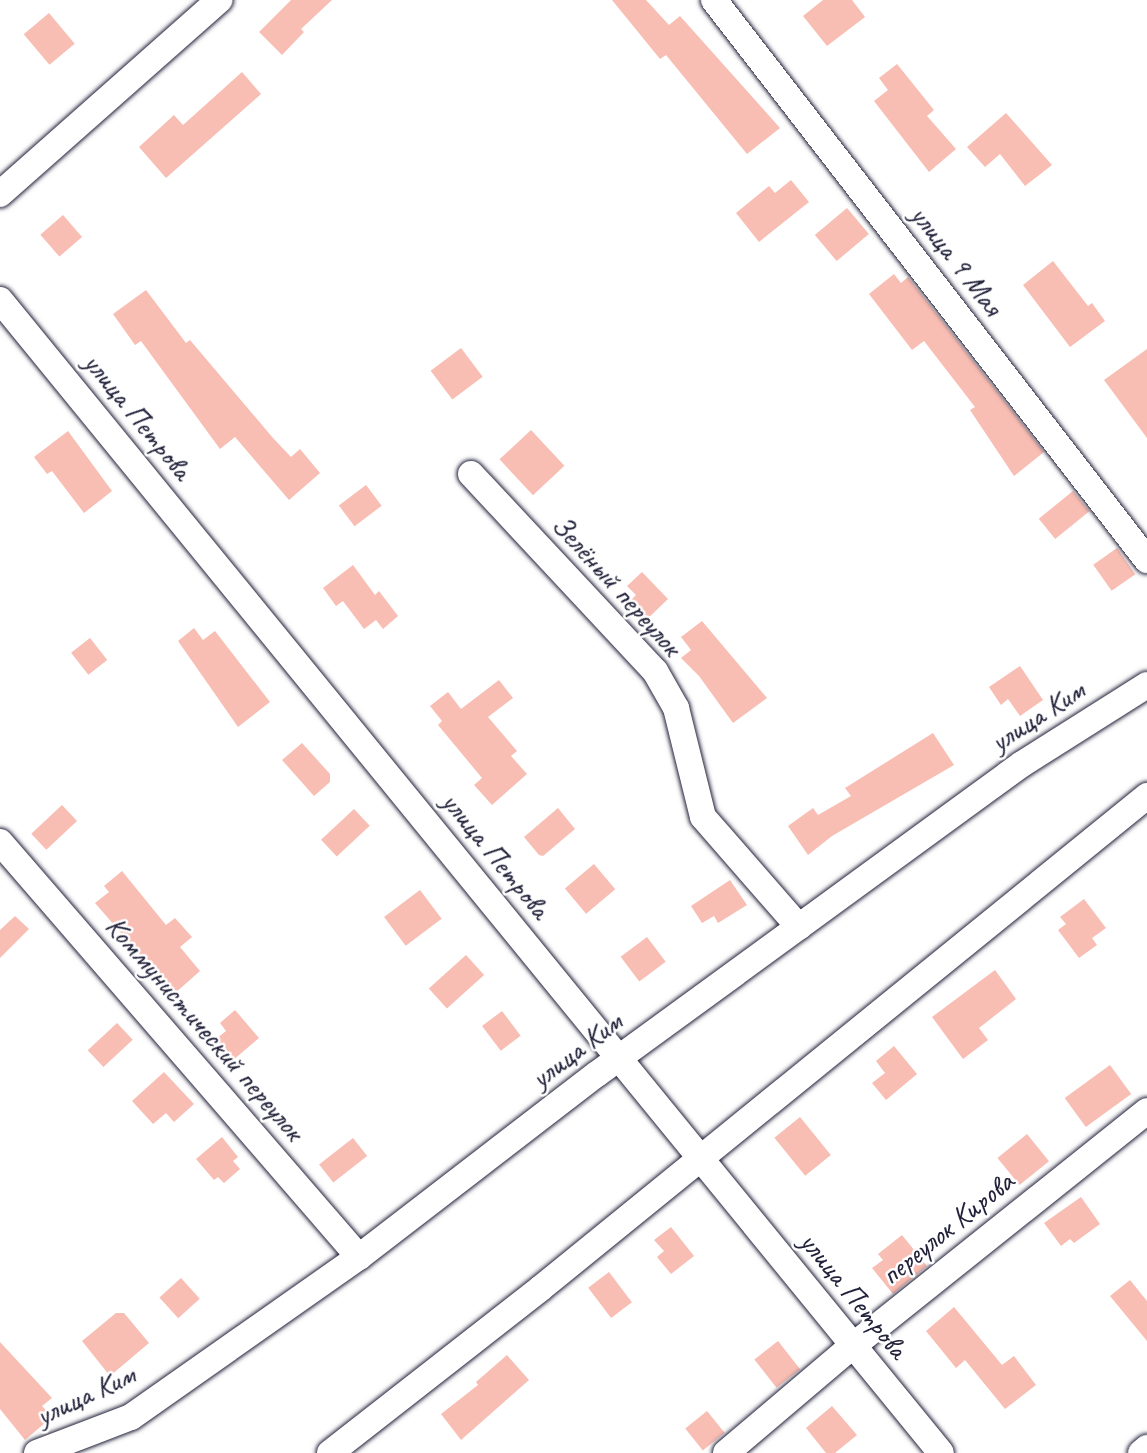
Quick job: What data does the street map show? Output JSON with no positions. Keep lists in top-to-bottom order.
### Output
{
  "streets": {
    "street": [
      "улица 9 Мая",
      "улица Петрова",
      "Зелёный переулок",
      "улица Ким",
      "Коммунистический переулок",
      "переулок Кирова"
    ]
  },
  "crossings": [
    ["улица Петрова", "улица Ким"],
    ["улица Петрова", "переулок Кирова"],
    ["Зелёный переулок", "улица Ким"],
    ["улица Ким", "Коммунистический переулок"]
  ]
}
